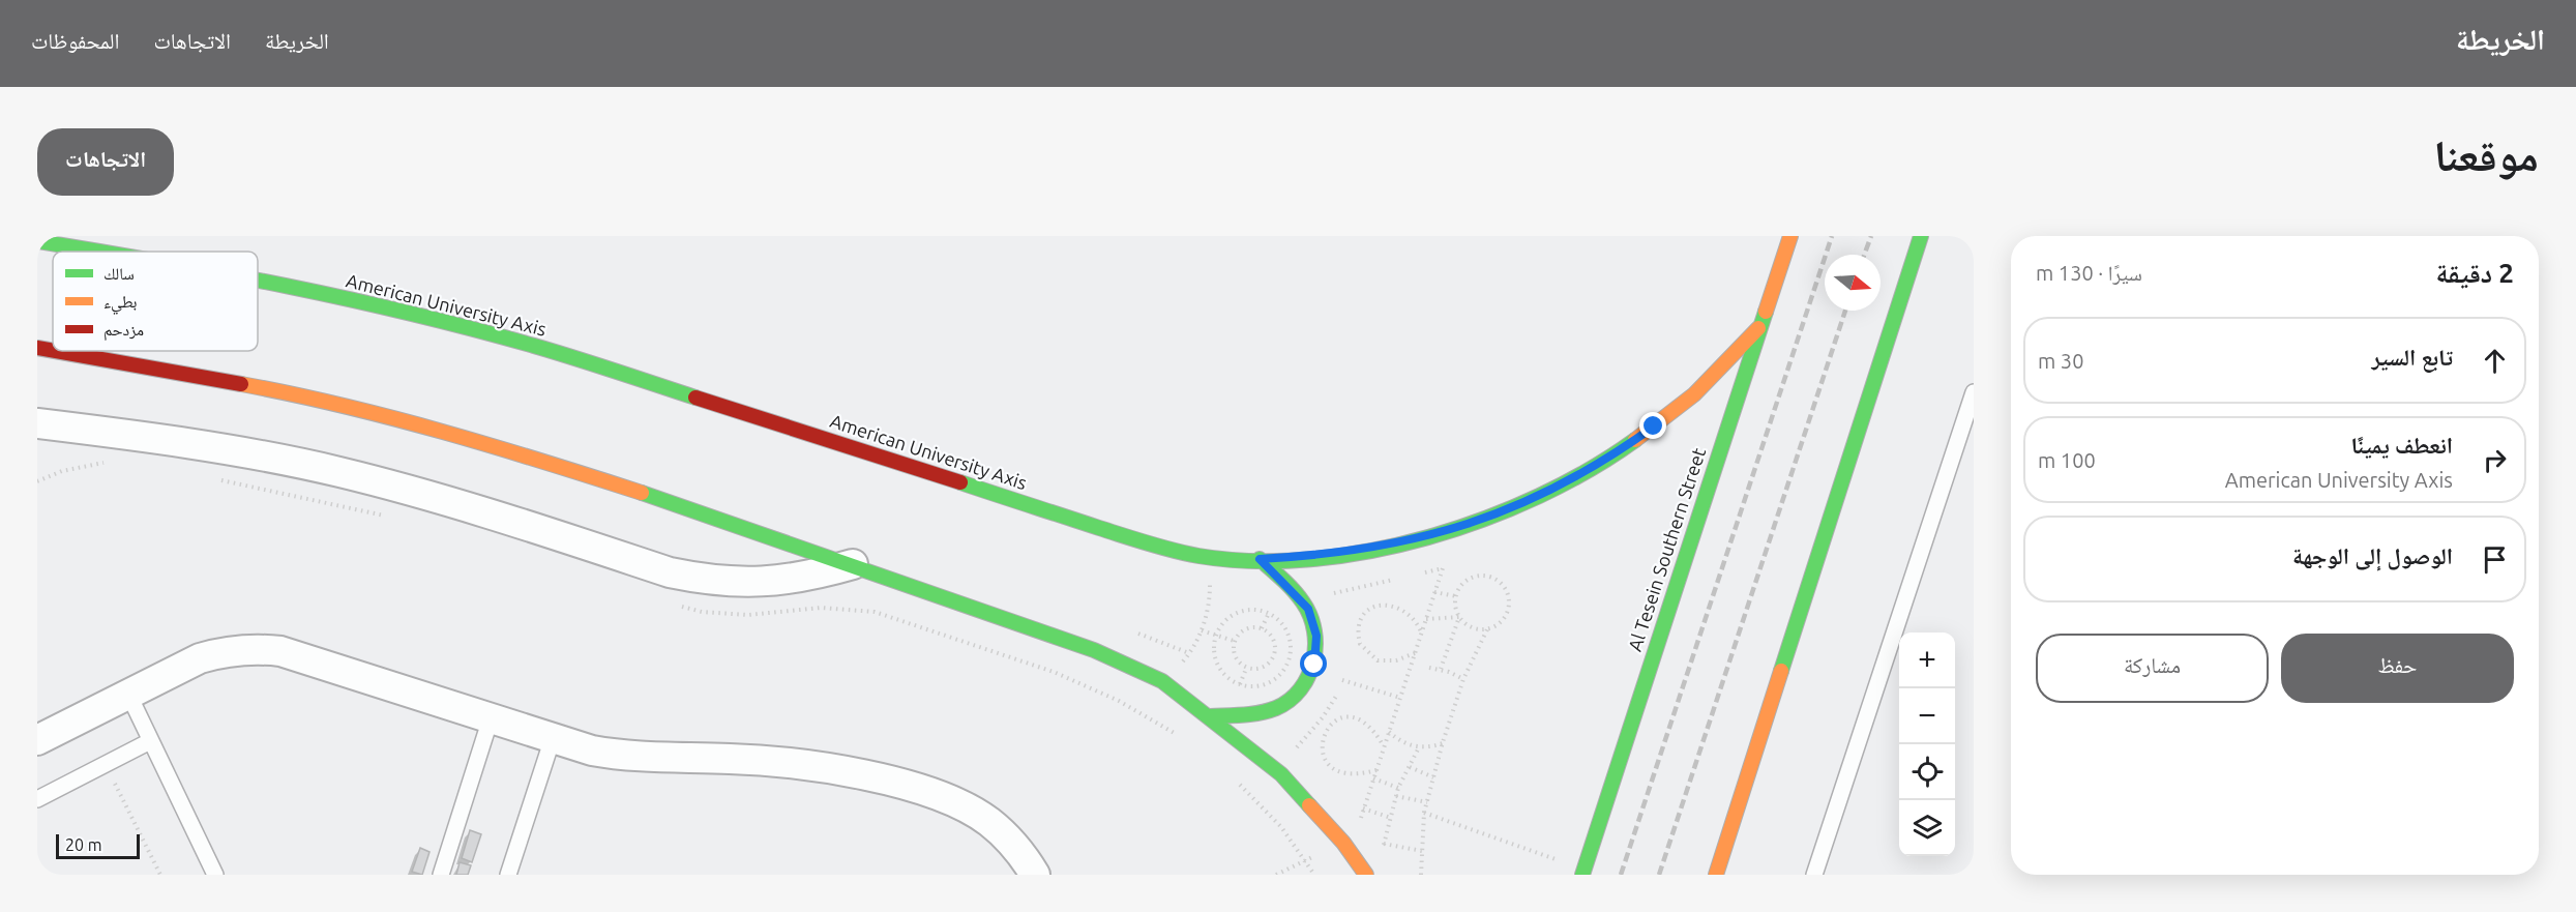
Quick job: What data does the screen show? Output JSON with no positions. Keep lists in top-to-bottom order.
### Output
{
  "streets": {
    "main road": ["American University Axis", "Al Tesein Southern Street"]
  },
  "crossings": [
    ["American University Axis", "Al Tesein Southern Street"]
  ],
  "legend": ["سالك", "بطيء", "مزدحم"],
  "scale_bar": "20 m",
  "north": "right",
  "page": {
    "header": "الخريطة",
    "nav": ["الخريطة", "الاتجاهات", "المحفوظات"],
    "title": "موقعنا",
    "buttons": [
      "الاتجاهات",
      ["حفظ", "مشاركة"]
    ],
    "heading": ["2 دقيقة", "سيرًا · 130 m"],
    "list": [
      ["تابع السير", "30 m"],
      ["انعطف يمينًا", "American University Axis", "100 m"],
      "الوصول إلى الوجهة"
    ],
    "map_buttons": ["+", "−"],
    "scale": "20 m"
  }
}
